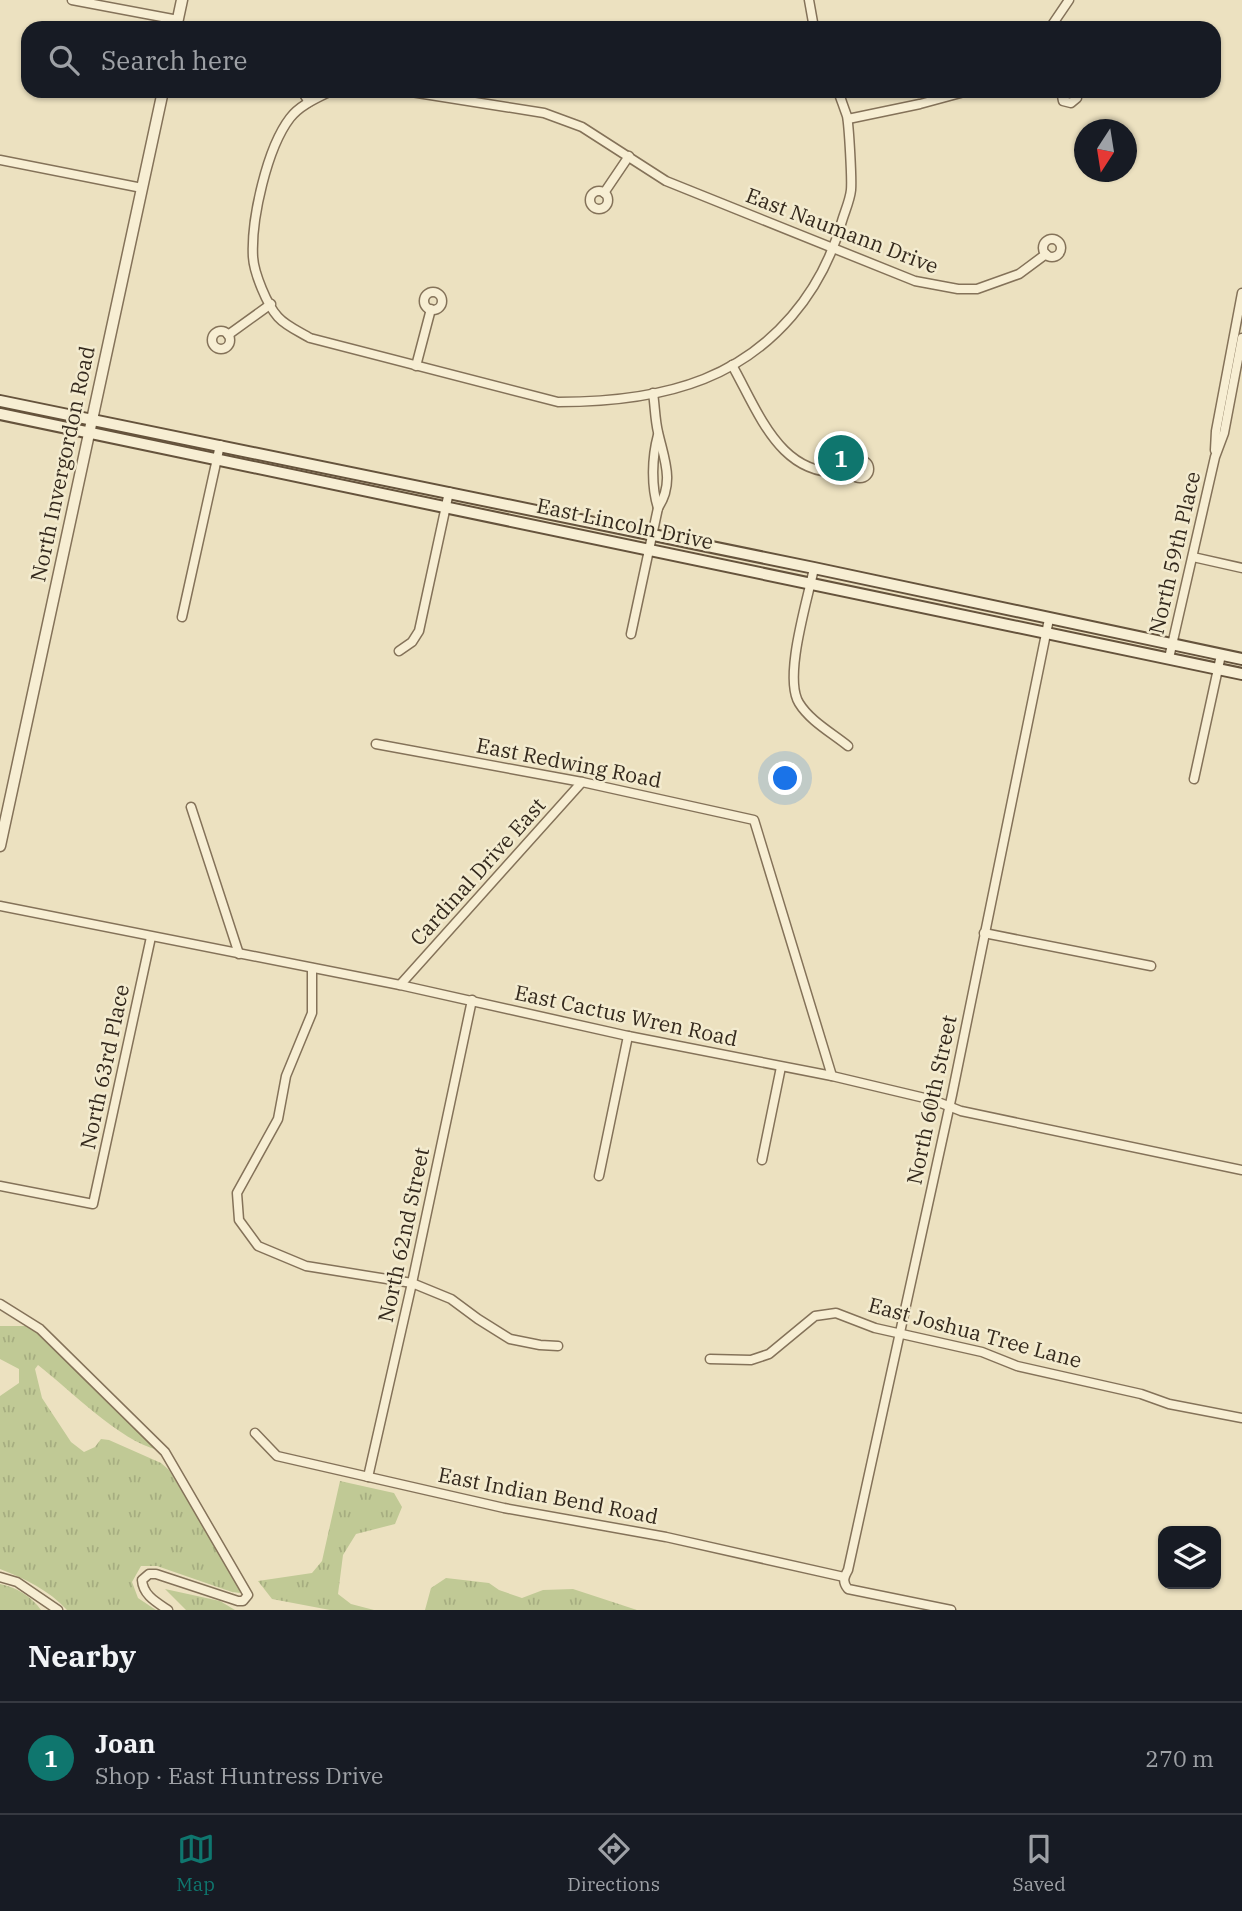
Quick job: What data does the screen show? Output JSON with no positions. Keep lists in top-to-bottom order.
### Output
{
  "streets": {
    "main road": ["East Lincoln Drive"],
    "street": [
      "East Naumann Drive",
      "North Invergordon Road",
      "North 59th Place",
      "East Redwing Road",
      "Cardinal Drive East",
      "East Cactus Wren Road",
      "North 63rd Place",
      "North 60th Street",
      "North 62nd Street",
      "East Joshua Tree Lane",
      "East Indian Bend Road"
    ]
  },
  "crossings": [
    ["North Invergordon Road", "East Lincoln Drive"],
    ["East Lincoln Drive", "North 59th Place"],
    ["East Lincoln Drive", "North 60th Street"],
    ["East Redwing Road", "Cardinal Drive East"],
    ["East Redwing Road", "East Cactus Wren Road"],
    ["Cardinal Drive East", "East Cactus Wren Road"],
    ["East Cactus Wren Road", "North 63rd Place"],
    ["East Cactus Wren Road", "North 60th Street"],
    ["East Cactus Wren Road", "North 62nd Street"],
    ["North 60th Street", "East Joshua Tree Lane"],
    ["North 60th Street", "East Indian Bend Road"],
    ["North 62nd Street", "East Indian Bend Road"]
  ],
  "north": "bottom",
  "page": {
    "search": "Search here",
    "pins": "1",
    "heading": "Nearby",
    "list": [
      {
        "mark": "1",
        "name": "Joan",
        "note": "Shop · East Huntress Drive",
        "value": "270 m"
      }
    ],
    "nav": ["Map", "Directions", "Saved"]
  }
}
